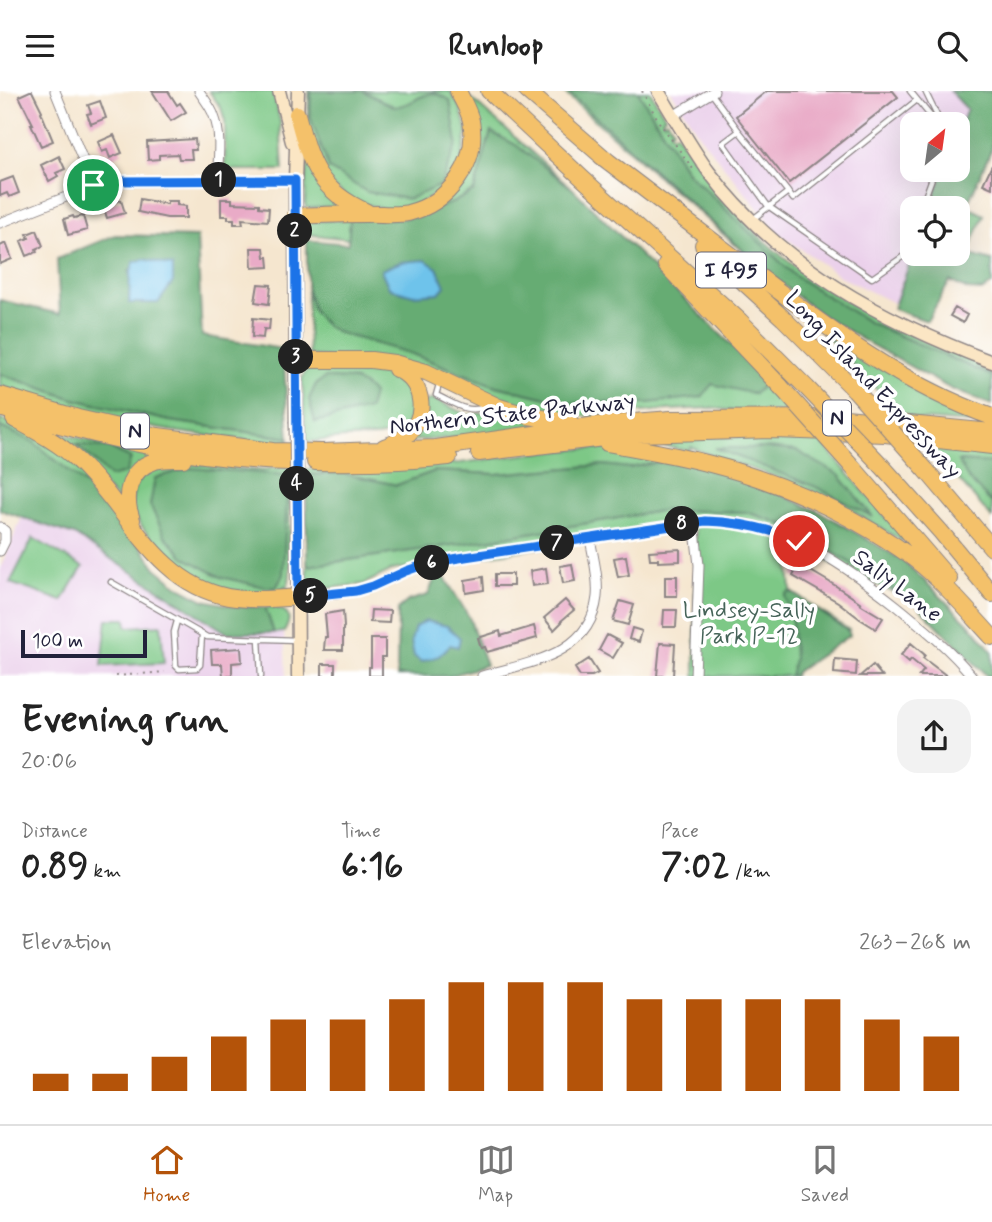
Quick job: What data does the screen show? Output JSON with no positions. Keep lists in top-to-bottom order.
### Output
{
  "streets": {
    "highway": [
      "I 495",
      "Long Island Expressway",
      "Northern State Parkway",
      "N"
    ],
    "street": ["Sally Lane"]
  },
  "parks": ["Lindsey-Sally Park P-12"],
  "scale_bar": "100 m",
  "north": "top right",
  "page": {
    "header": "Runloop",
    "pins": [
      "1",
      "2",
      "3",
      "4",
      "8",
      "7",
      "6",
      "5"
    ],
    "scale": "100 m",
    "heading": ["Evening run", "20:06"],
    "stats": [
      ["Distance", "0.89 km"],
      ["Time", "6:16"],
      ["Pace", "7:02 /km"]
    ],
    "chart": ["Elevation", "263–268 m"],
    "tabs": ["Home", "Map", "Saved"]
  }
}
